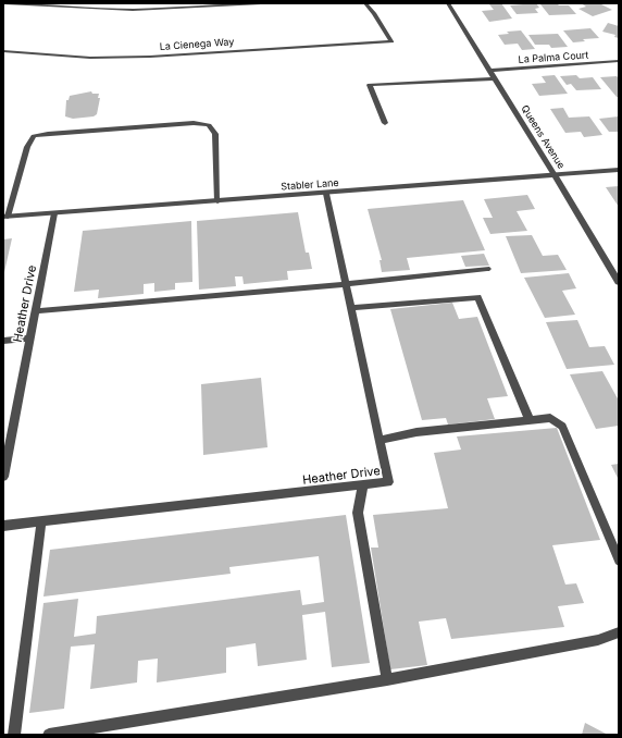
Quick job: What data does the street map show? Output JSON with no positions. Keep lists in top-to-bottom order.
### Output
{
  "streets": {
    "street": [
      "La Cienega Way",
      "La Palma Court",
      "Queens Avenue",
      "Stabler Lane",
      "Heather Drive"
    ]
  },
  "crossings": [
    ["La Palma Court", "Queens Avenue"],
    ["Queens Avenue", "Stabler Lane"],
    ["Stabler Lane", "Heather Drive"]
  ]
}
